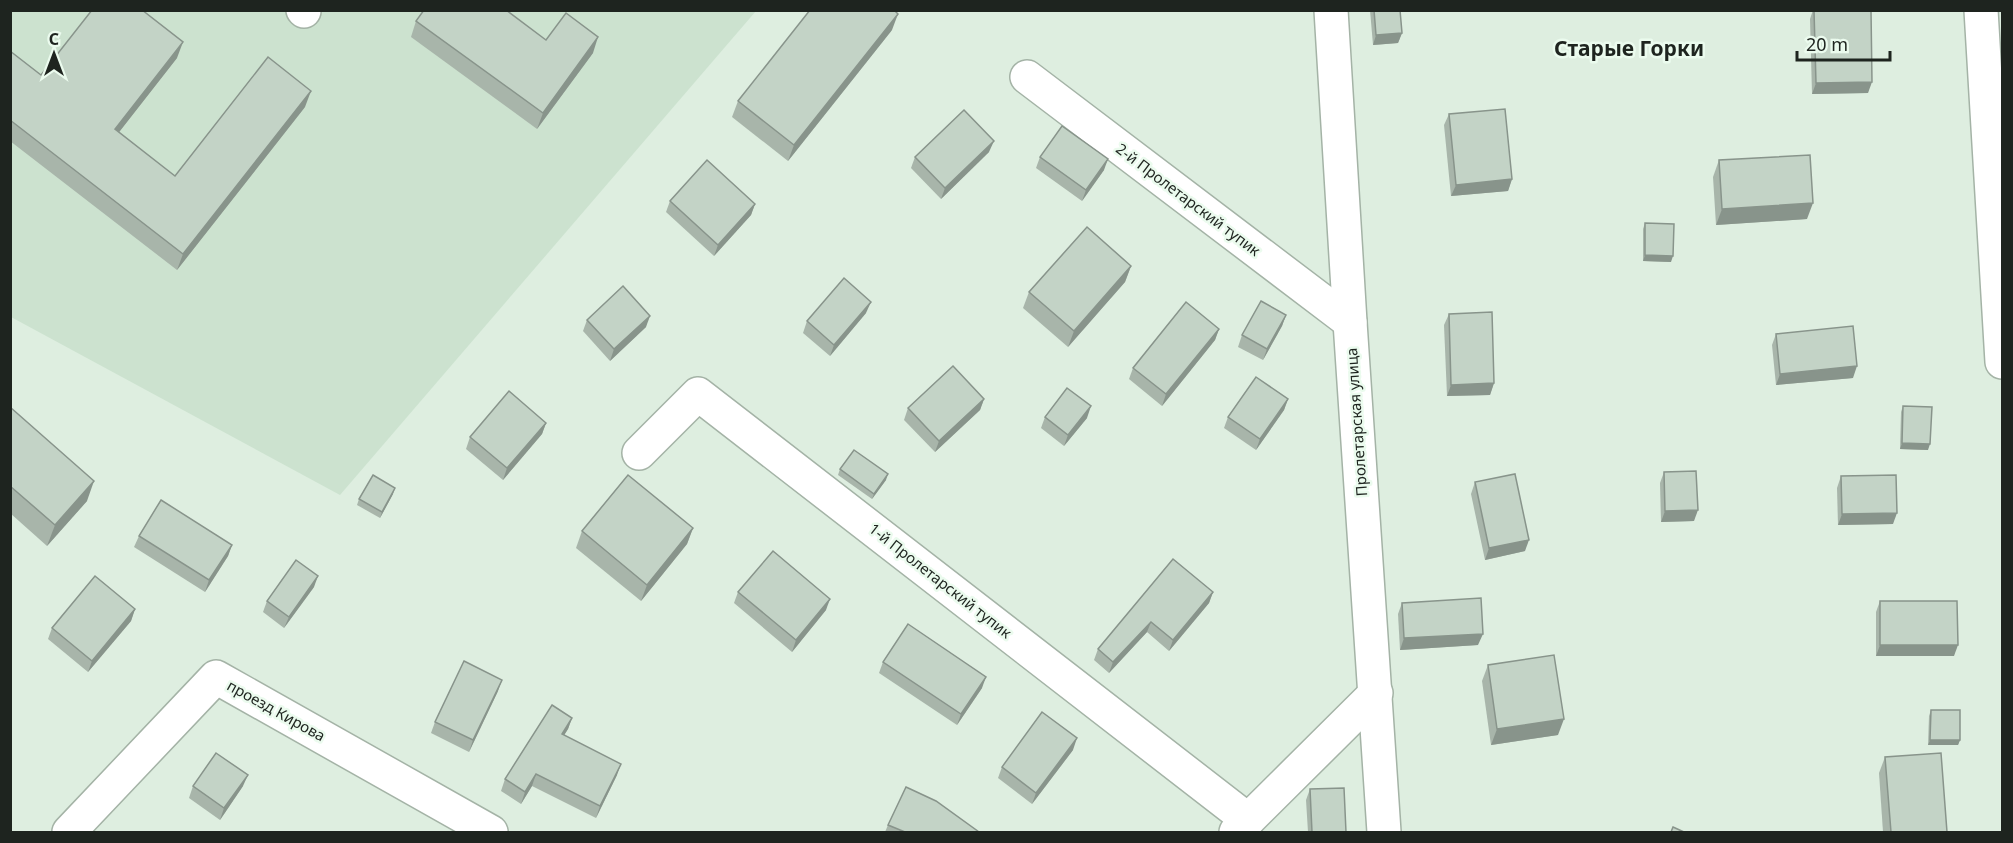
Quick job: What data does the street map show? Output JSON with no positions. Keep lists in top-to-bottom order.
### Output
{
  "streets": {
    "street": [
      "2-й Пролетарский тупик",
      "Пролетарская улица",
      "1-й Пролетарский тупик",
      "проезд Кирова"
    ]
  },
  "crossings": [
    ["2-й Пролетарский тупик", "Пролетарская улица"]
  ],
  "districts": ["Старые Горки"],
  "scale_bar": "20 m",
  "north": "top"
}
